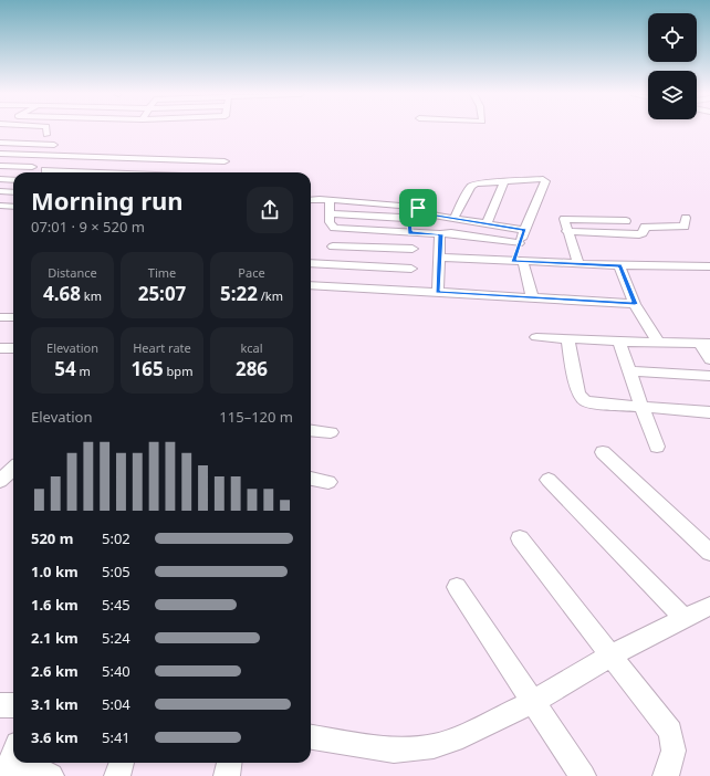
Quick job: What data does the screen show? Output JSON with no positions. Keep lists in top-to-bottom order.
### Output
{
  "page": {
    "heading": ["Morning run", "07:01 · 9 × 520 m"],
    "stats": [
      ["Distance", "4.68 km"],
      ["Time", "25:07"],
      ["Pace", "5:22 /km"],
      ["Elevation", "54 m"],
      ["Heart rate", "165 bpm"],
      ["kcal", "286"]
    ],
    "chart": ["Elevation", "115–120 m"],
    "list": [
      {
        "name": "520 m",
        "note": "5:02"
      },
      {
        "name": "1.0 km",
        "note": "5:05"
      },
      {
        "name": "1.6 km",
        "note": "5:45"
      },
      {
        "name": "2.1 km",
        "note": "5:24"
      },
      {
        "name": "2.6 km",
        "note": "5:40"
      },
      {
        "name": "3.1 km",
        "note": "5:04"
      },
      {
        "name": "3.6 km",
        "note": "5:41"
      }
    ]
  }
}
